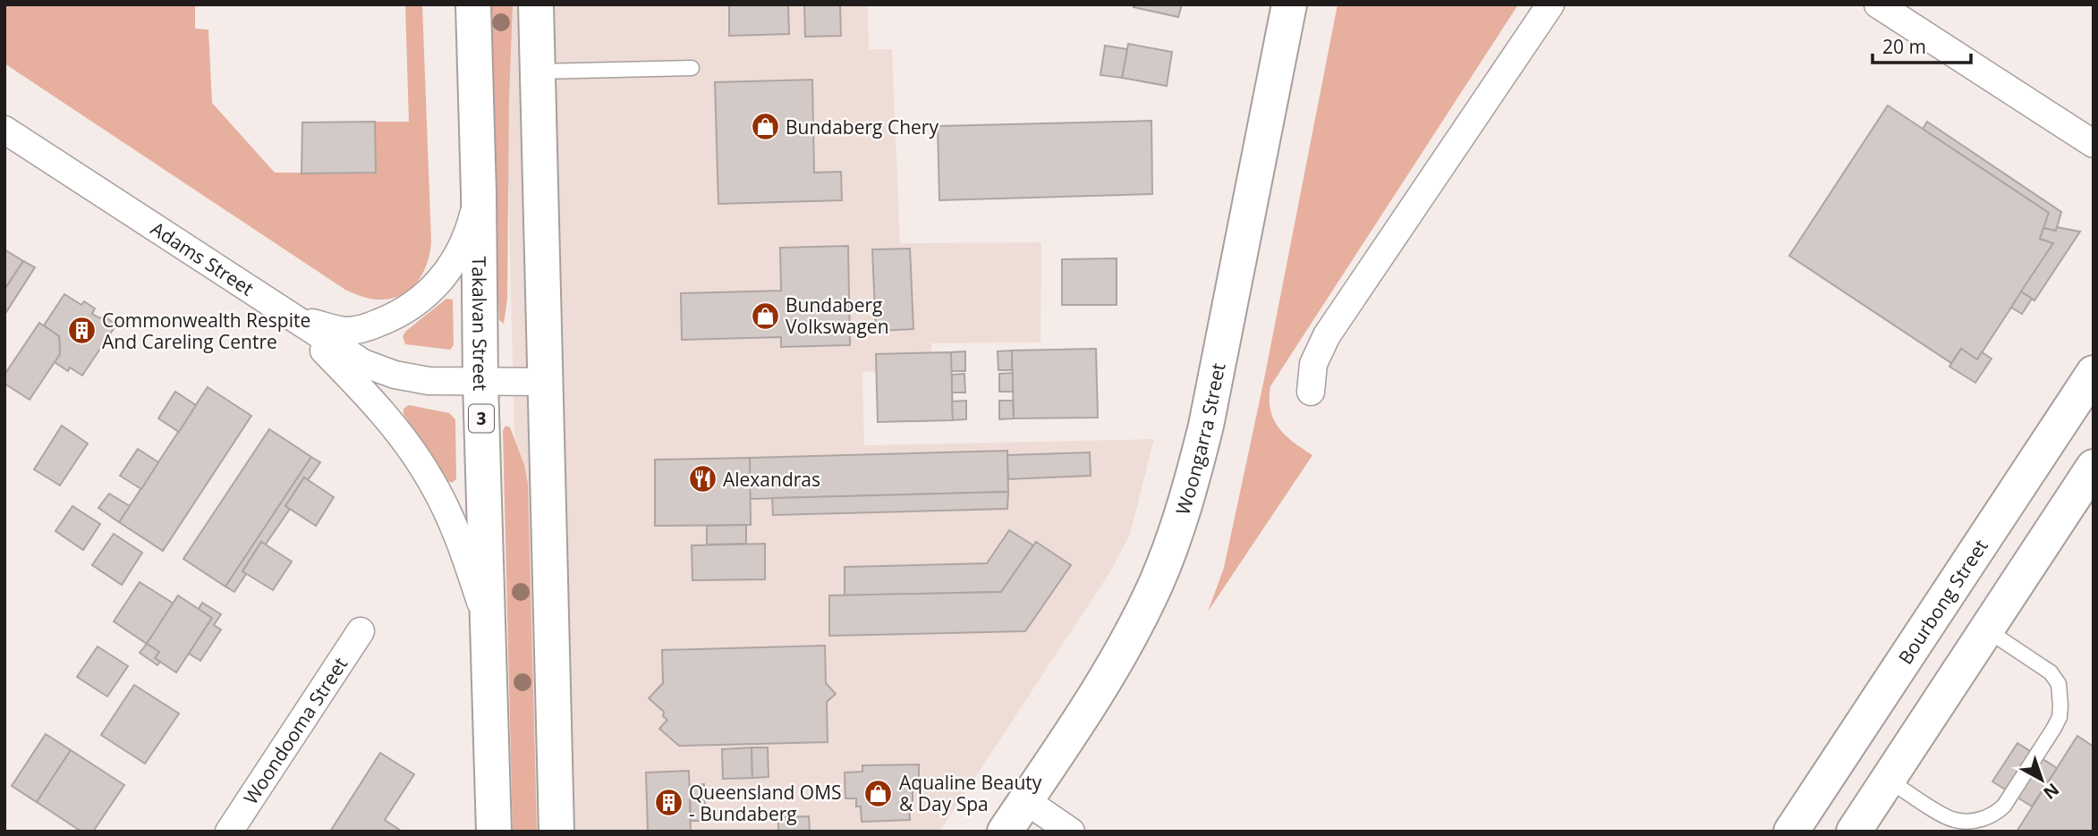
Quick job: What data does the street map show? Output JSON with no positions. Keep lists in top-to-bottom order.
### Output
{
  "streets": {
    "main road": [
      "Takalvan Street",
      "3",
      "Woongarra Street",
      "Bourbong Street"
    ],
    "street": ["Adams Street", "Woondooma Street"]
  },
  "crossings": [
    ["Adams Street", "Takalvan Street"]
  ],
  "places": {
    "shop": ["Bundaberg Chery", "Bundaberg Volkswagen", "Aqualine Beauty & Day Spa"],
    "building": ["Commonwealth Respite And Careling Centre", "Queensland OMS - Bundaberg"],
    "restaurant": ["Alexandras"]
  },
  "scale_bar": "20 m",
  "north": "bottom right"
}
